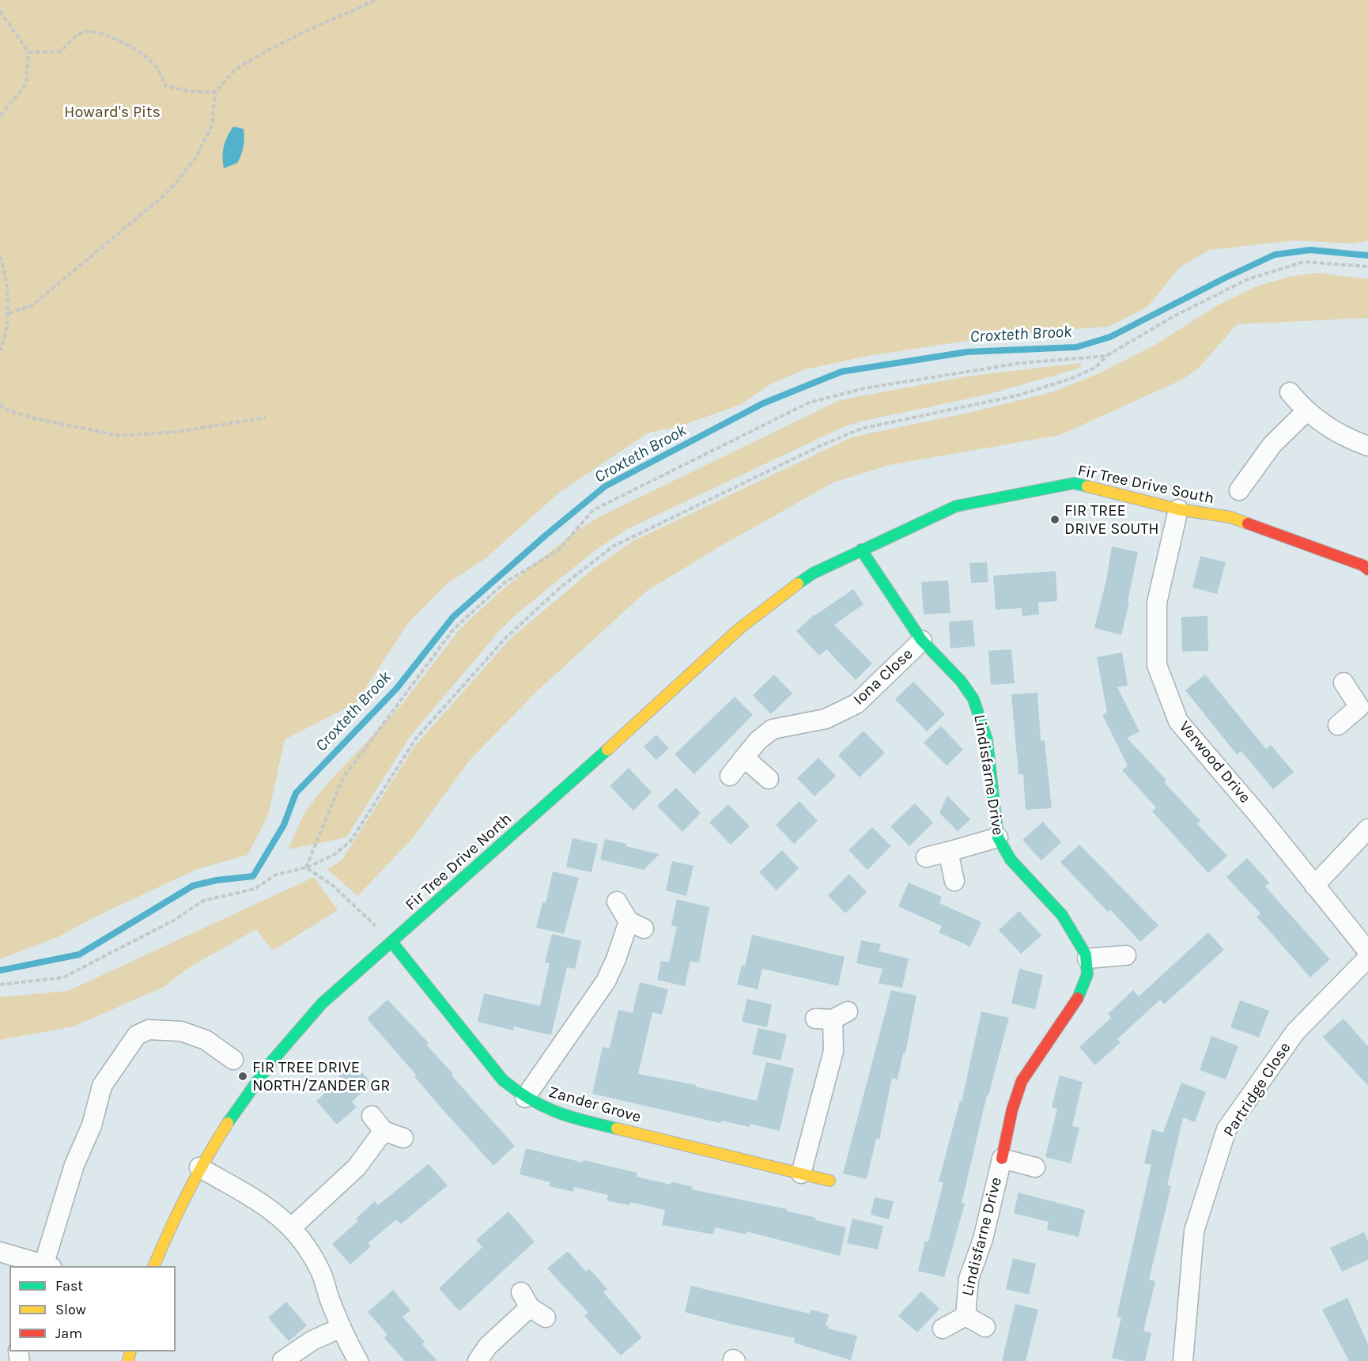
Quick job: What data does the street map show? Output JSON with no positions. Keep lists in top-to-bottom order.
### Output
{
  "streets": {
    "street": [
      "Fir Tree Drive South",
      "Iona Close",
      "Verwood Drive",
      "Lindisfarne Drive",
      "Fir Tree Drive North",
      "Partridge Close",
      "Zander Grove"
    ]
  },
  "crossings": [
    ["Fir Tree Drive South", "Verwood Drive"],
    ["Fir Tree Drive South", "Lindisfarne Drive"],
    ["Fir Tree Drive South", "Fir Tree Drive North"],
    ["Iona Close", "Lindisfarne Drive"],
    ["Lindisfarne Drive", "Fir Tree Drive North"],
    ["Fir Tree Drive North", "Zander Grove"]
  ],
  "water": ["Croxteth Brook"],
  "parks": ["Howard's Pits"],
  "places": ["FIR TREE DRIVE SOUTH", "FIR TREE DRIVE NORTH/ZANDER GR"],
  "legend": ["Fast", "Slow", "Jam"]
}
